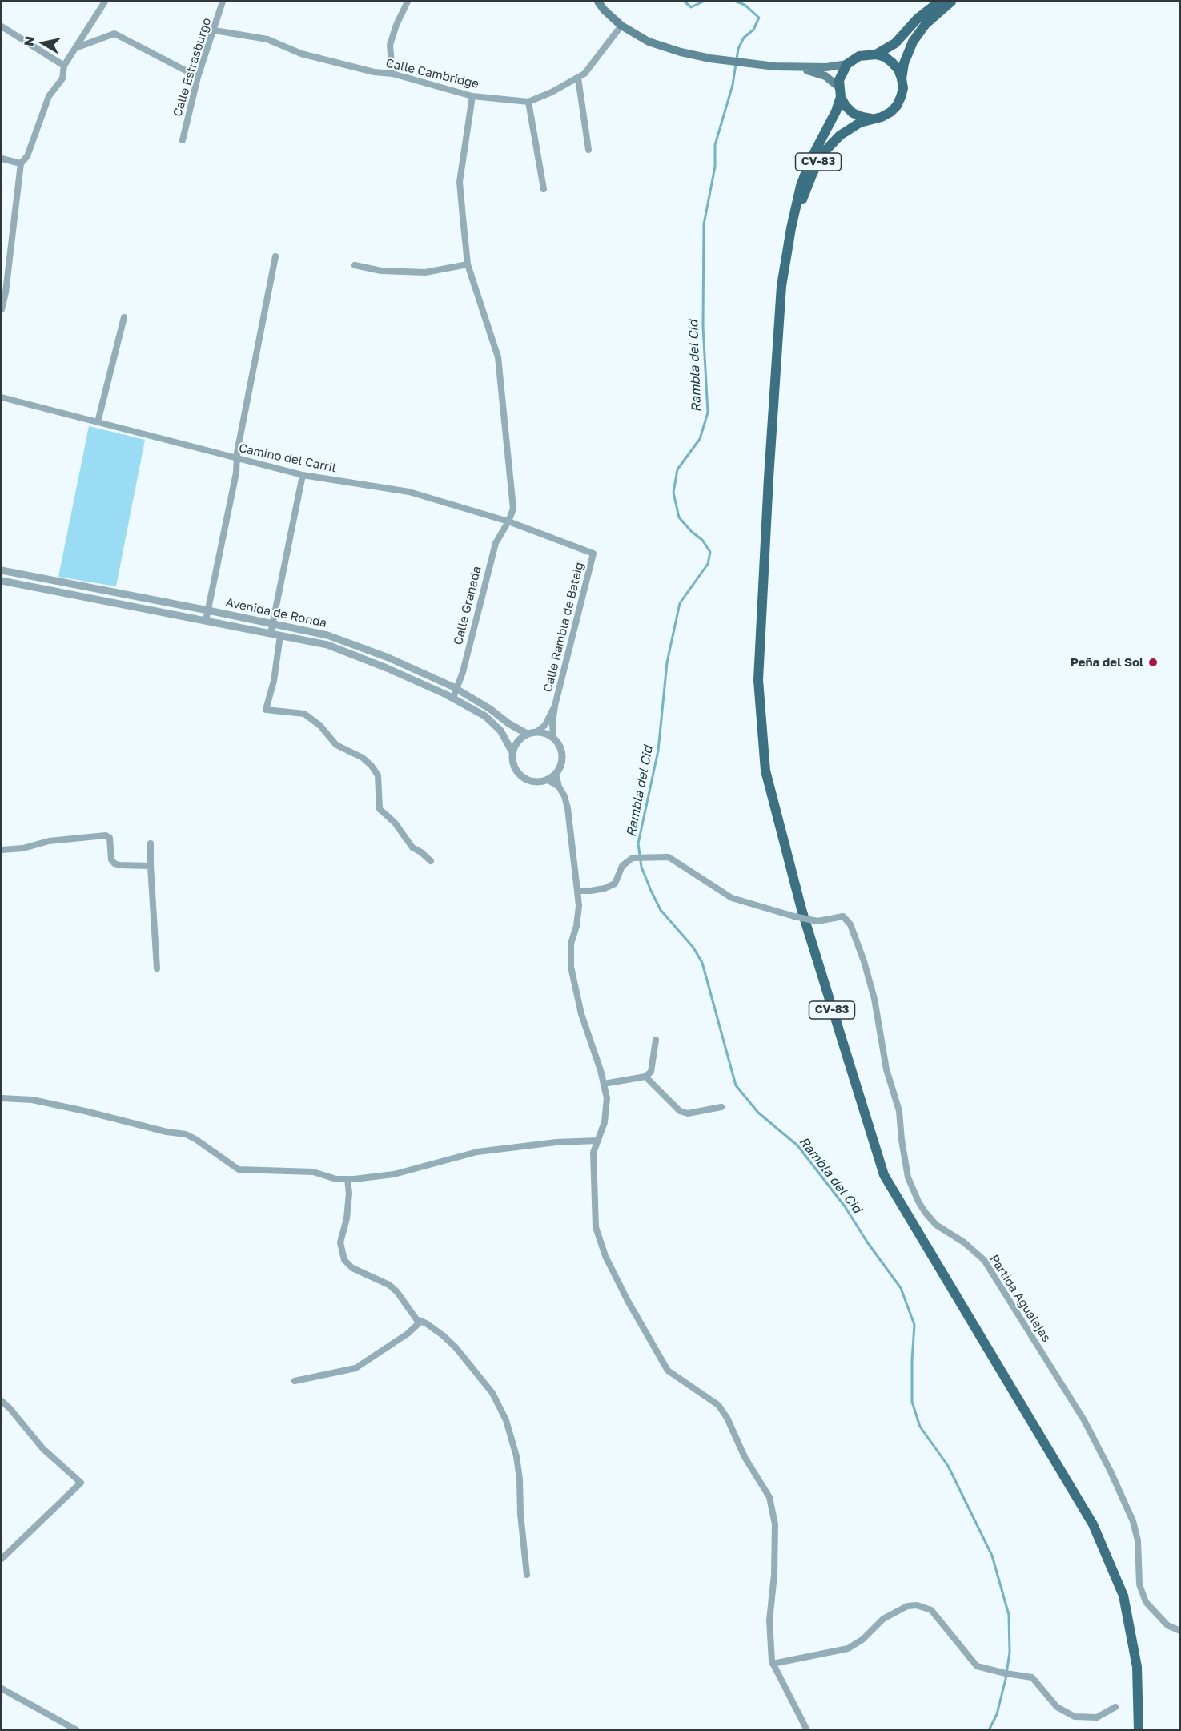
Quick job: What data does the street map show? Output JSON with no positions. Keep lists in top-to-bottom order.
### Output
{
  "streets": {
    "main road": ["CV-83"],
    "street": [
      "Calle Estrasburgo",
      "Calle Cambridge",
      "Camino del Carril",
      "Calle Granada",
      "Avenida de Ronda",
      "Calle Rambla de Bateig",
      "Partida Agualejas"
    ]
  },
  "crossings": [
    ["Calle Estrasburgo", "Calle Cambridge"],
    ["Camino del Carril", "Calle Granada"],
    ["Camino del Carril", "Calle Rambla de Bateig"],
    ["Calle Granada", "Avenida de Ronda"],
    ["Avenida de Ronda", "Calle Rambla de Bateig"]
  ],
  "water": ["Rambla del Cid"],
  "places": ["Peña del Sol"],
  "north": "left"
}
